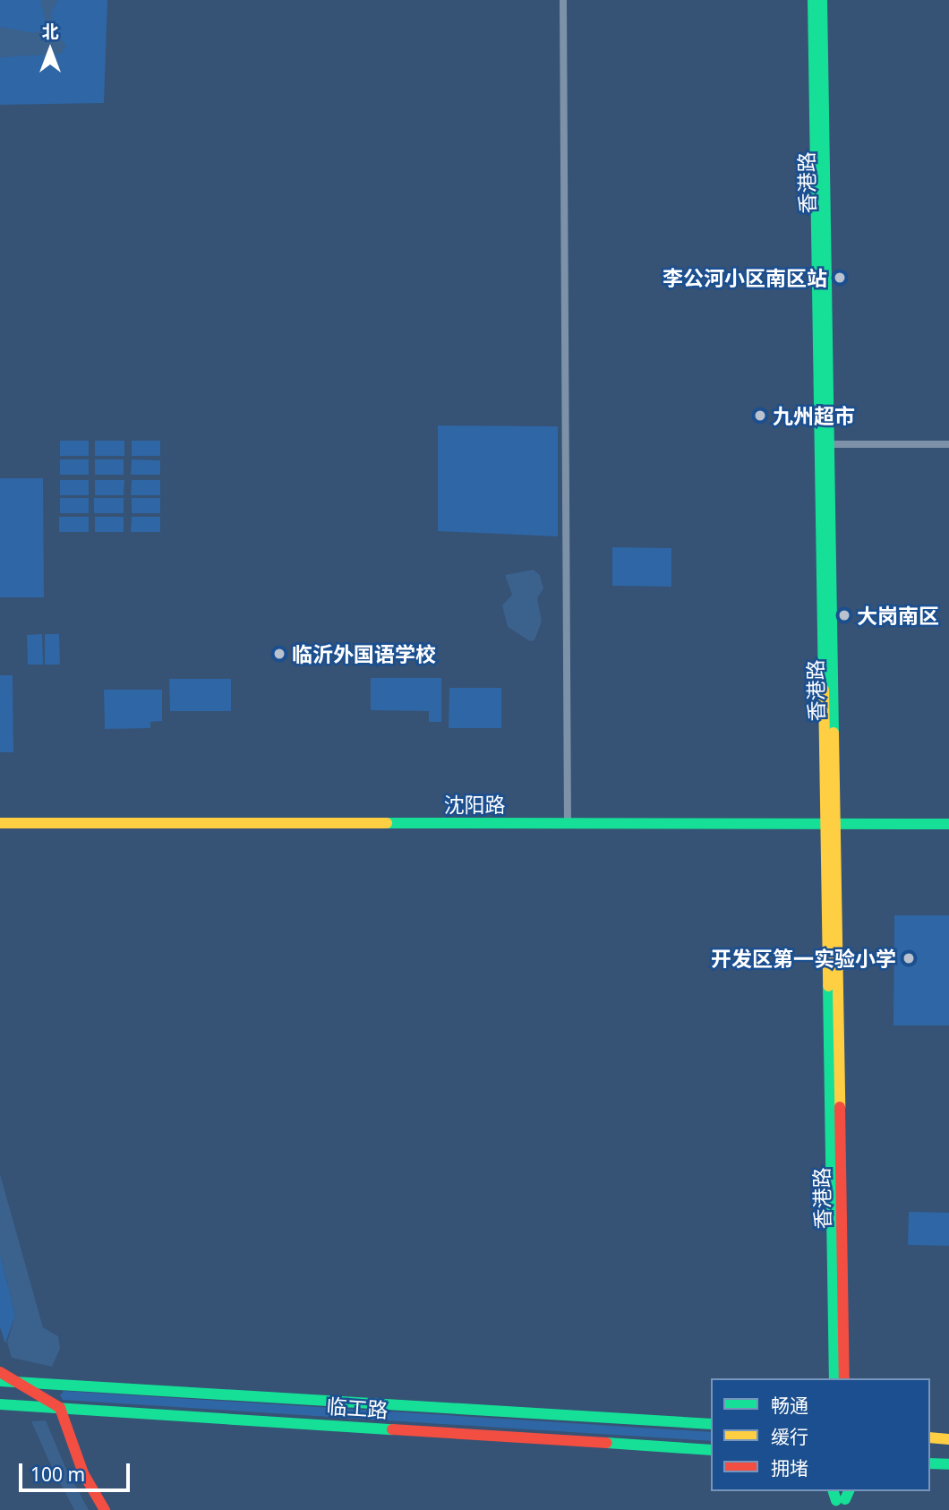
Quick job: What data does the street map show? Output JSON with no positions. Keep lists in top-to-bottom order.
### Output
{
  "streets": {
    "main road": ["香港路", "沈阳路", "临工路"]
  },
  "crossings": [
    ["香港路", "沈阳路"]
  ],
  "places": [
    "李公河小区南区站",
    "九州超市",
    "大岗南区",
    "临沂外国语学校",
    "开发区第一实验小学"
  ],
  "legend": ["畅通", "缓行", "拥堵"],
  "scale_bar": "100 m",
  "north": "top"
}
